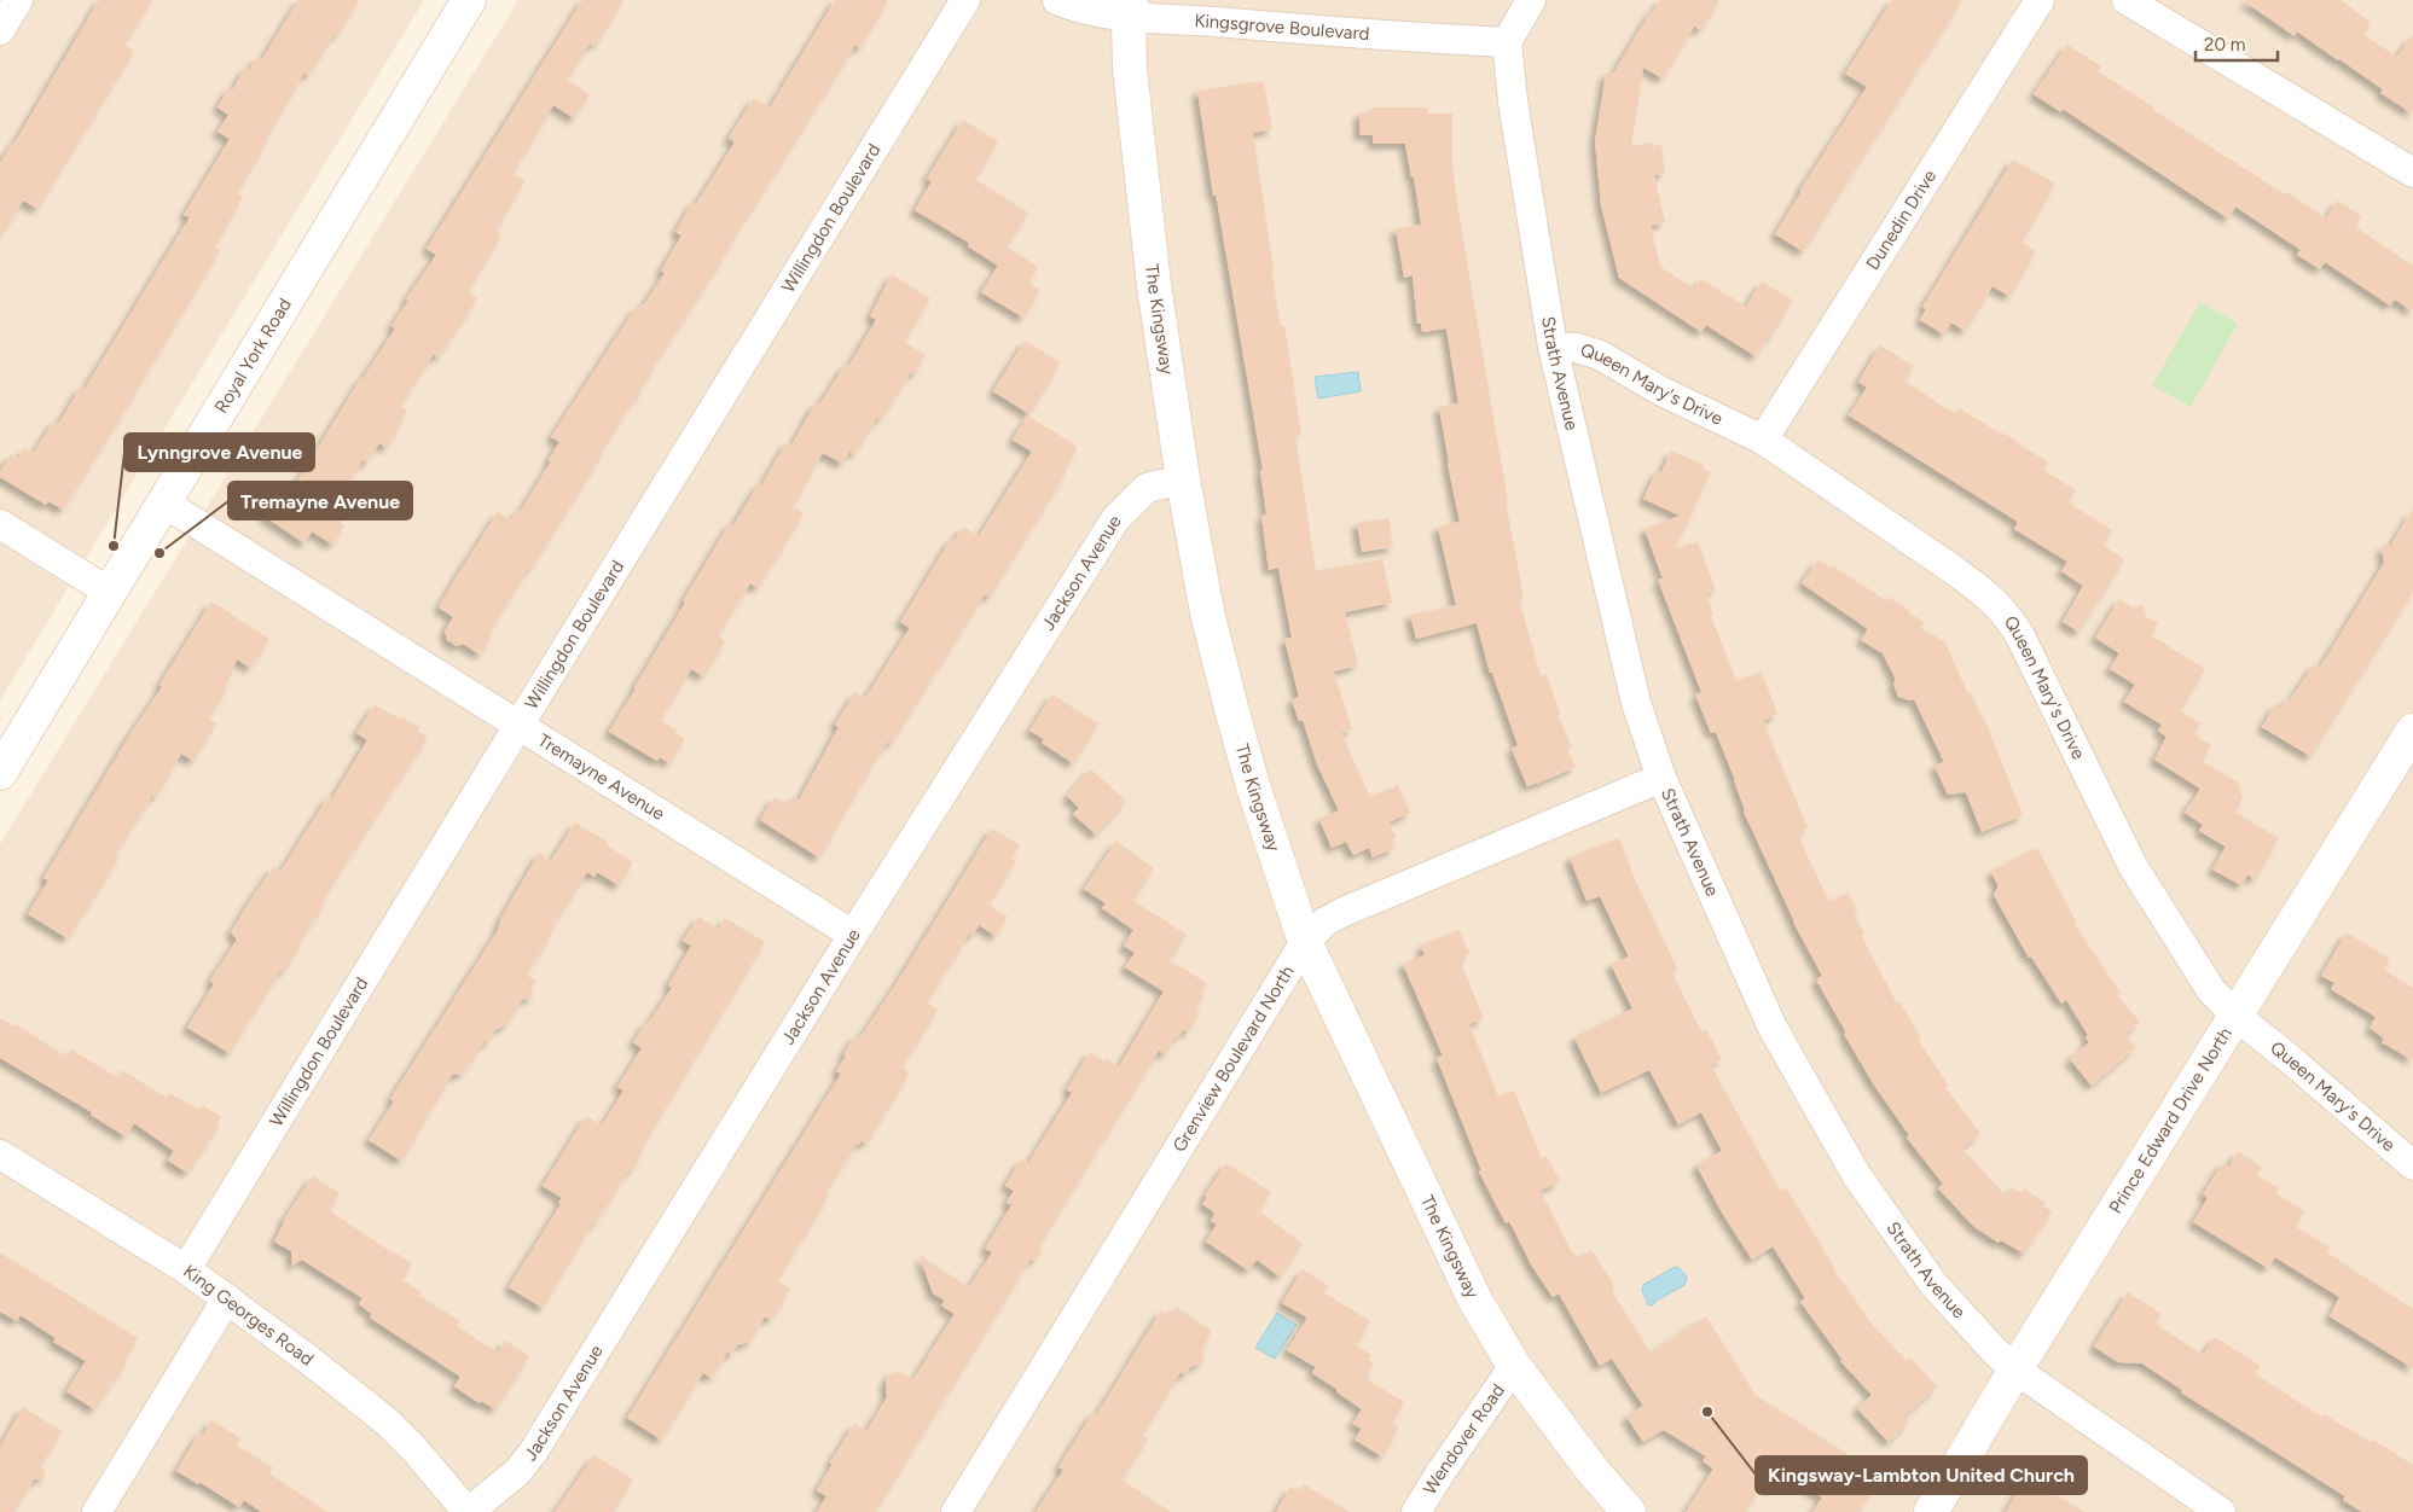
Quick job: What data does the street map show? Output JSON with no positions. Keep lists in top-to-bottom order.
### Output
{
  "streets": {
    "street": [
      "Kingsgrove Boulevard",
      "Willingdon Boulevard",
      "Dunedin Drive",
      "The Kingsway",
      "Royal York Road",
      "Strath Avenue",
      "Queen Mary's Drive",
      "Jackson Avenue",
      "Tremayne Avenue",
      "Grenview Boulevard North",
      "Prince Edward Drive North",
      "King Georges Road",
      "Wendover Road"
    ]
  },
  "crossings": [
    ["Kingsgrove Boulevard", "The Kingsway"],
    ["Kingsgrove Boulevard", "Strath Avenue"],
    ["Willingdon Boulevard", "Tremayne Avenue"],
    ["Willingdon Boulevard", "King Georges Road"],
    ["Dunedin Drive", "Queen Mary's Drive"],
    ["The Kingsway", "Jackson Avenue"],
    ["The Kingsway", "Grenview Boulevard North"],
    ["The Kingsway", "Wendover Road"],
    ["Royal York Road", "Tremayne Avenue"],
    ["Strath Avenue", "Queen Mary's Drive"],
    ["Strath Avenue", "Grenview Boulevard North"],
    ["Strath Avenue", "Prince Edward Drive North"],
    ["Queen Mary's Drive", "Prince Edward Drive North"],
    ["Jackson Avenue", "Tremayne Avenue"],
    ["Jackson Avenue", "King Georges Road"]
  ],
  "places": ["Lynngrove Avenue", "Tremayne Avenue", "Kingsway-Lambton United Church"],
  "scale_bar": "20 m"
}
